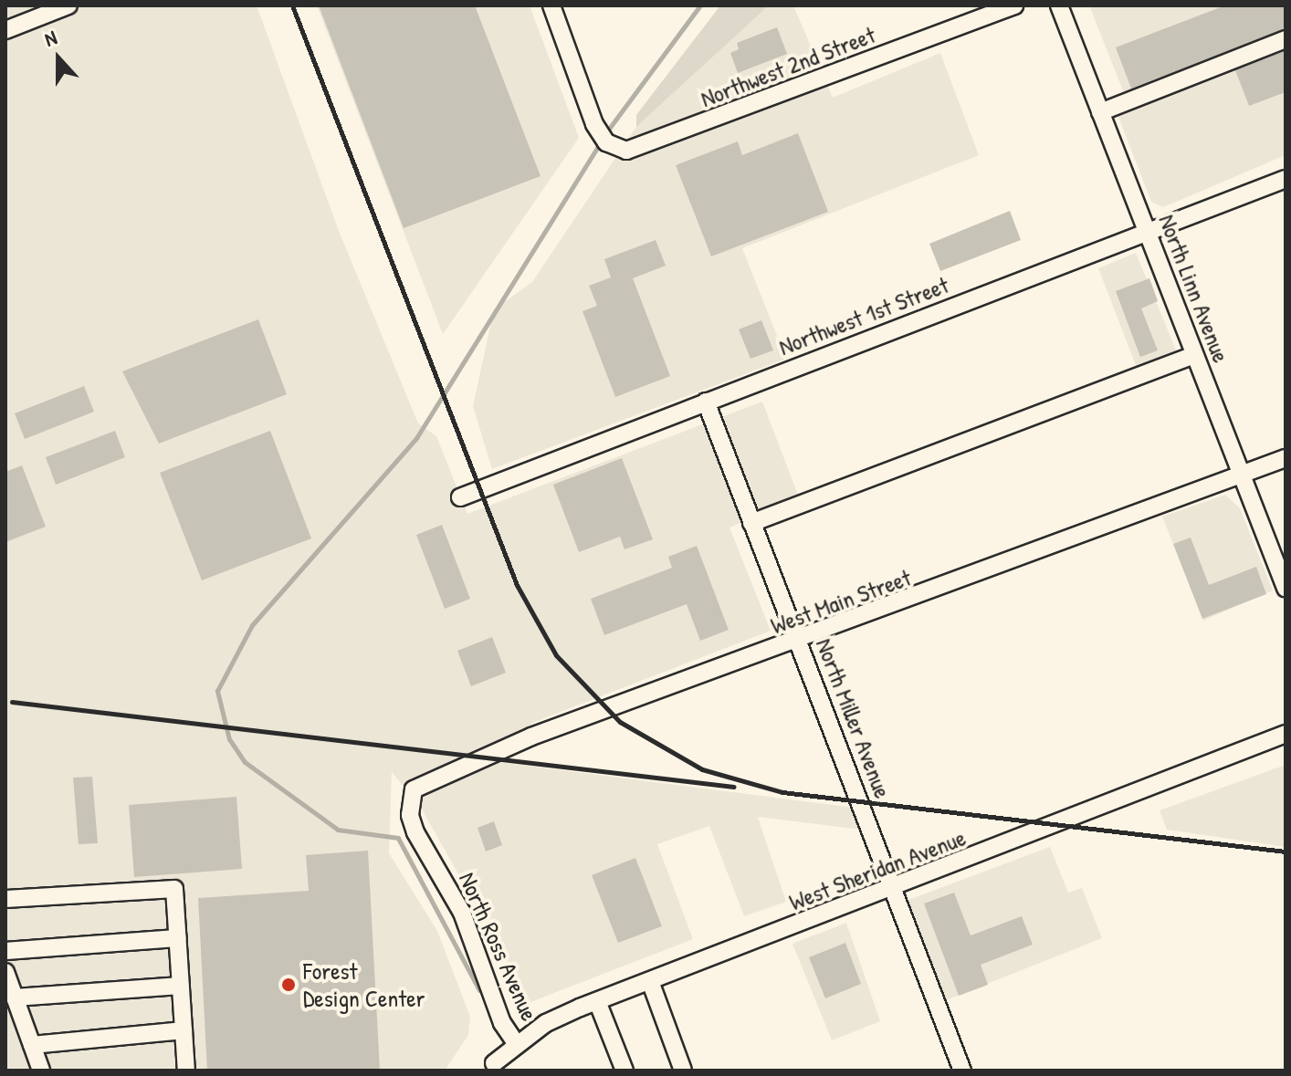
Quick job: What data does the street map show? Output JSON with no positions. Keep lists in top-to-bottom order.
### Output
{
  "streets": {
    "street": [
      "Northwest 2nd Street",
      "North Linn Avenue",
      "Northwest 1st Street",
      "West Main Street",
      "North Miller Avenue",
      "West Sheridan Avenue",
      "North Ross Avenue"
    ]
  },
  "crossings": [
    ["North Linn Avenue", "Northwest 1st Street"],
    ["North Linn Avenue", "West Main Street"],
    ["Northwest 1st Street", "North Miller Avenue"],
    ["West Main Street", "North Miller Avenue"],
    ["West Main Street", "North Ross Avenue"],
    ["North Miller Avenue", "West Sheridan Avenue"],
    ["West Sheridan Avenue", "North Ross Avenue"]
  ],
  "places": ["Forest Design Center"],
  "north": "top"
}
